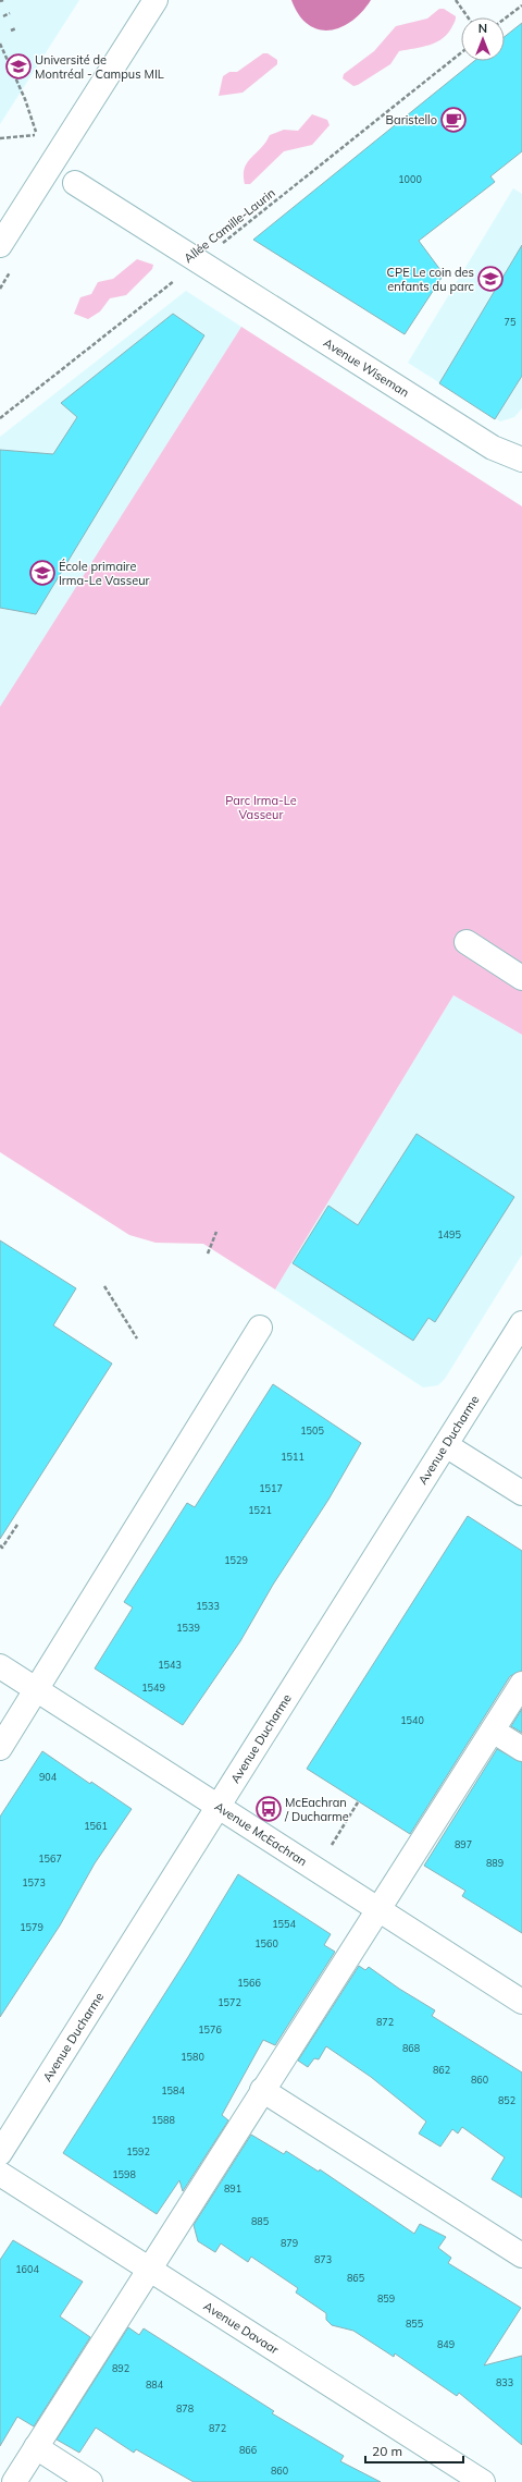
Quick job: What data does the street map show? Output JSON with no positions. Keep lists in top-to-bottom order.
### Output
{
  "streets": {
    "street": [
      "Avenue Wiseman",
      "Avenue Ducharme",
      "Avenue McEachran",
      "Avenue Davaar"
    ],
    "path": ["Allée Camille-Laurin"]
  },
  "crossings": [
    ["Allée Camille-Laurin", "Avenue Wiseman"],
    ["Avenue Ducharme", "Avenue McEachran"]
  ],
  "parks": ["Parc Irma-Le Vasseur"],
  "places": {
    "school or university": ["Université de Montréal - Campus MIL", "CPE Le coin des enfants du parc", "École primaire Irma-Le Vasseur"],
    "cafe": ["Baristello"],
    "bus stop": ["McEachran / Ducharme"]
  },
  "house_numbers": [
    "1000",
    "75",
    "1495",
    "1505",
    "1511",
    "1517",
    "1521",
    "1529",
    "1533",
    "1539",
    "1543",
    "1549",
    "1540",
    "904",
    "1561",
    "897",
    "1567",
    "889",
    "1573",
    "1554",
    "1579",
    "1560",
    "1566",
    "1572",
    "872",
    "1576",
    "868",
    "1580",
    "862",
    "860",
    "1584",
    "852",
    "1588",
    "1592",
    "1598",
    "891",
    "885",
    "879",
    "873",
    "1604",
    "865",
    "859",
    "855",
    "849",
    "892",
    "833",
    "884",
    "878",
    "872",
    "866",
    "860"
  ],
  "scale_bar": "20 m",
  "north": "top"
}
